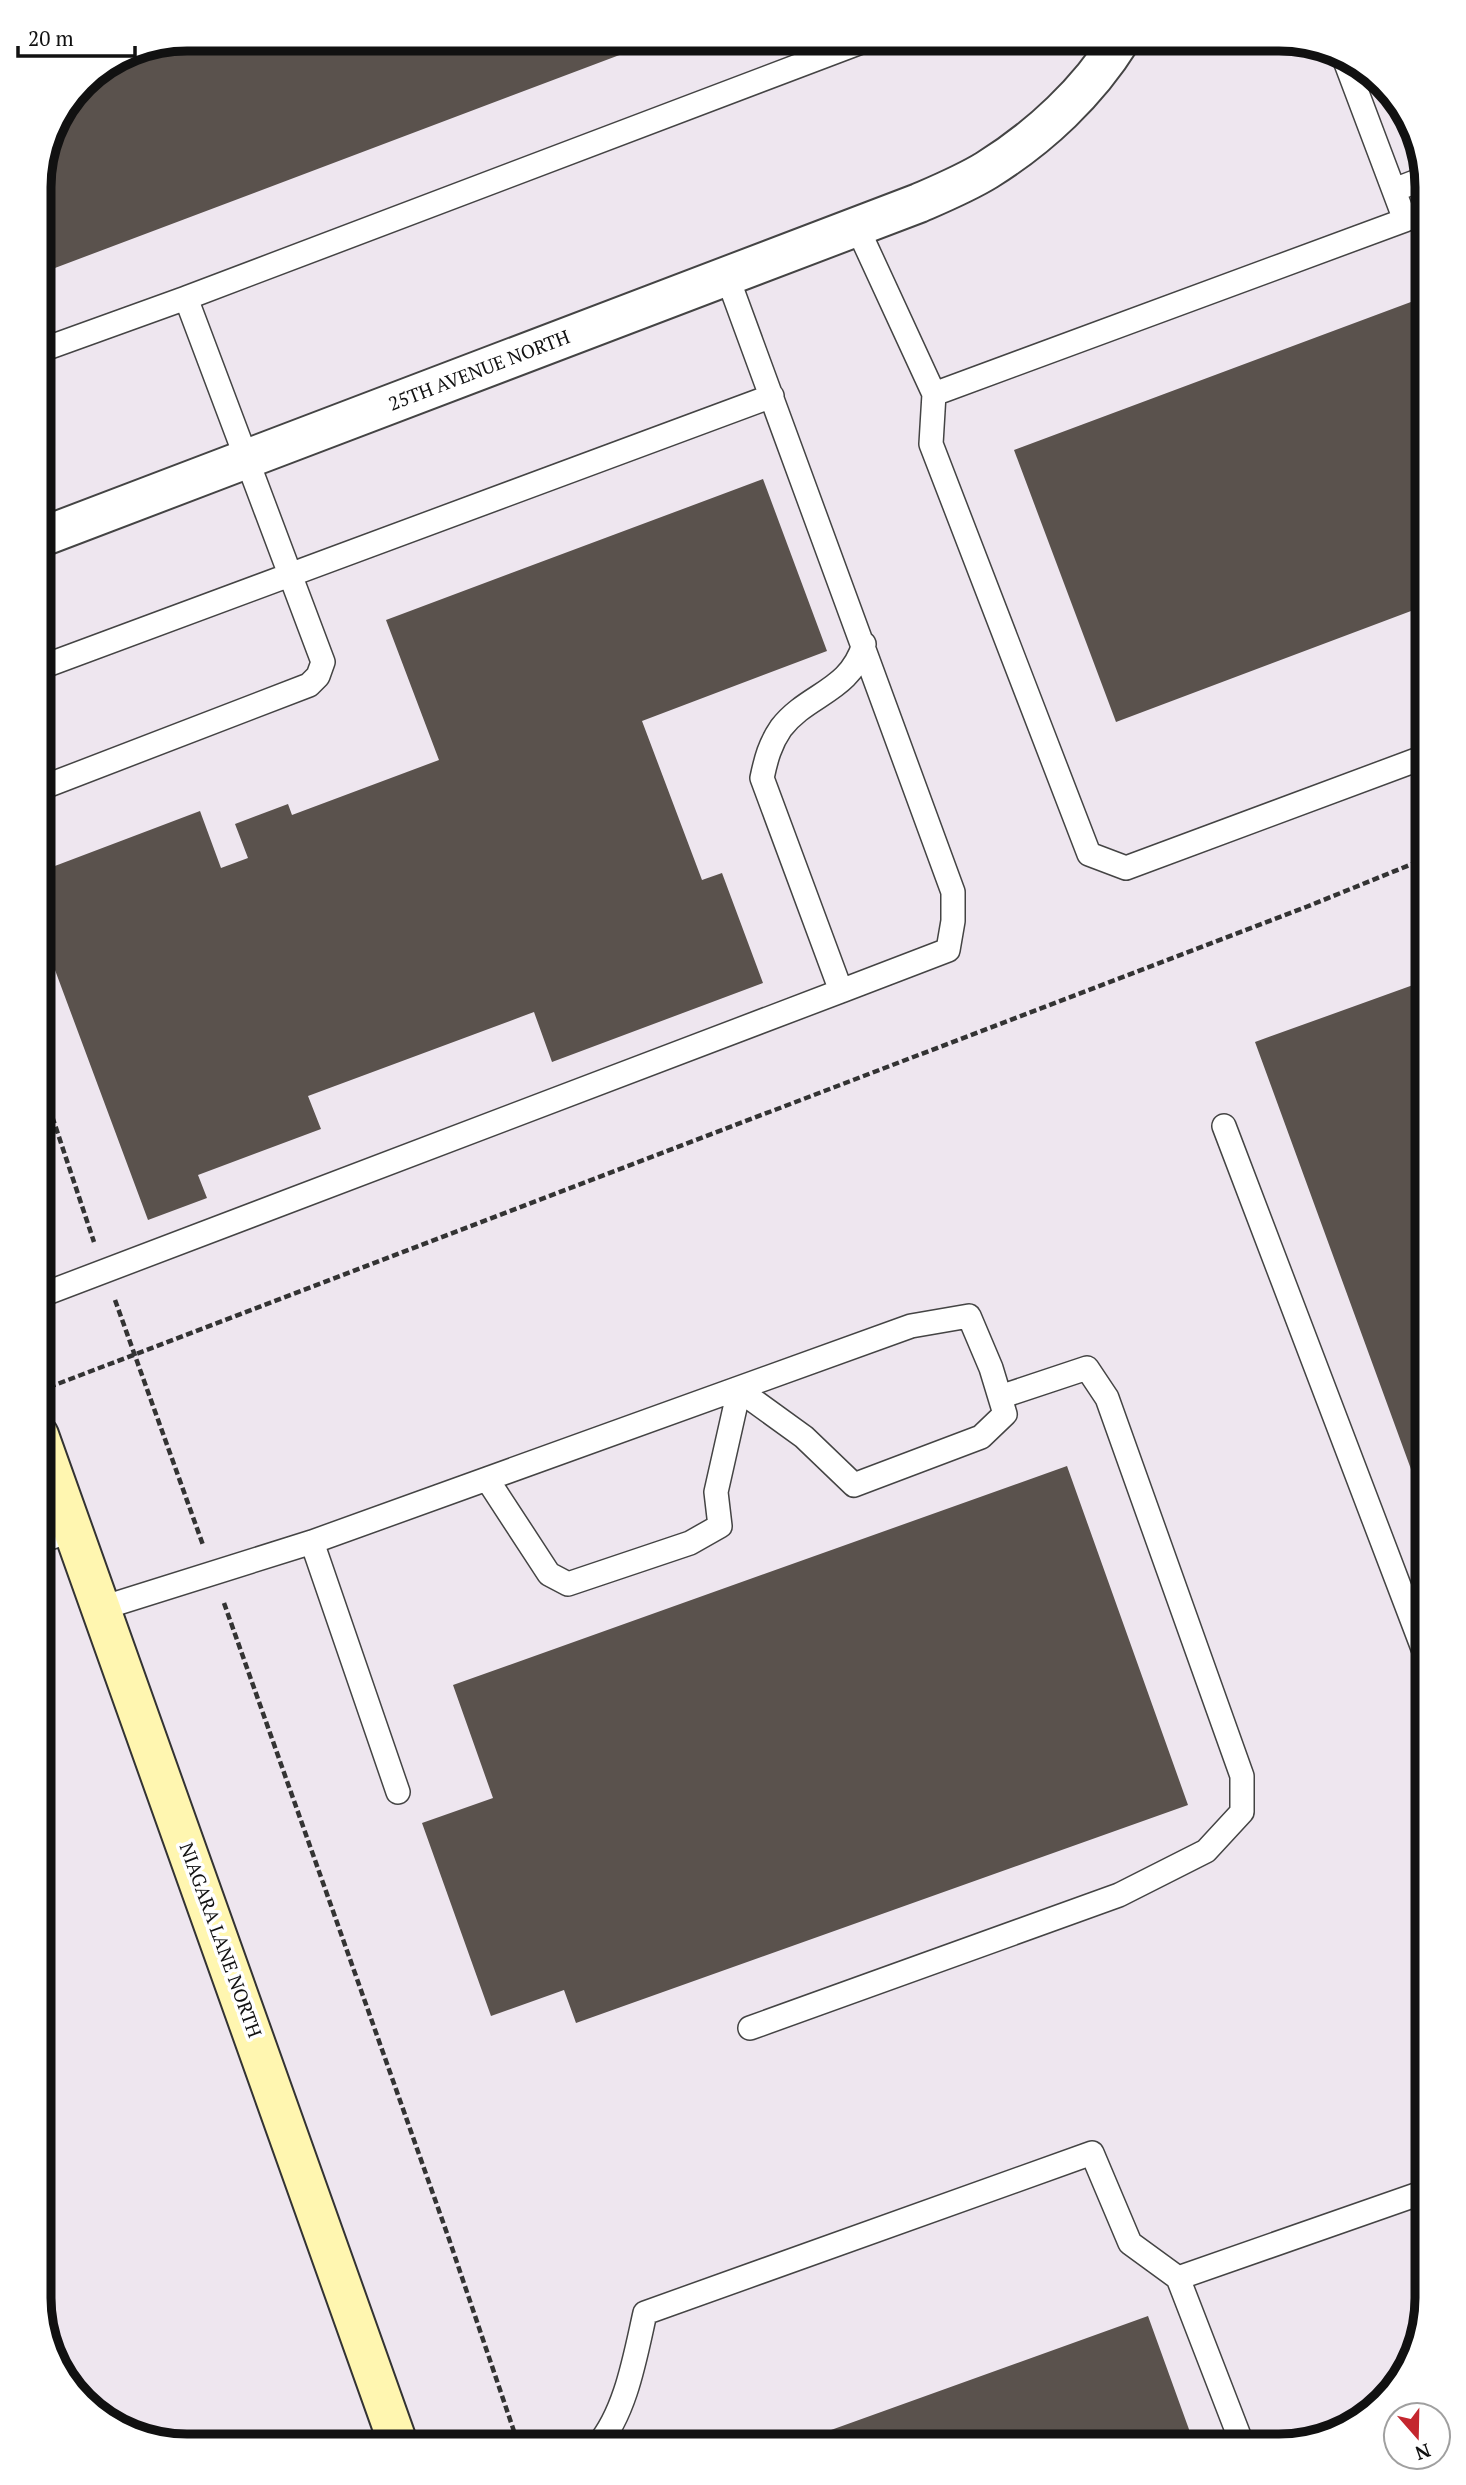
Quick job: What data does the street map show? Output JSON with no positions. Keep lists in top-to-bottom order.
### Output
{
  "streets": {
    "street": ["25TH AVENUE NORTH", "NIAGARA LANE NORTH"]
  },
  "scale_bar": "20 m",
  "north": "bottom"
}
